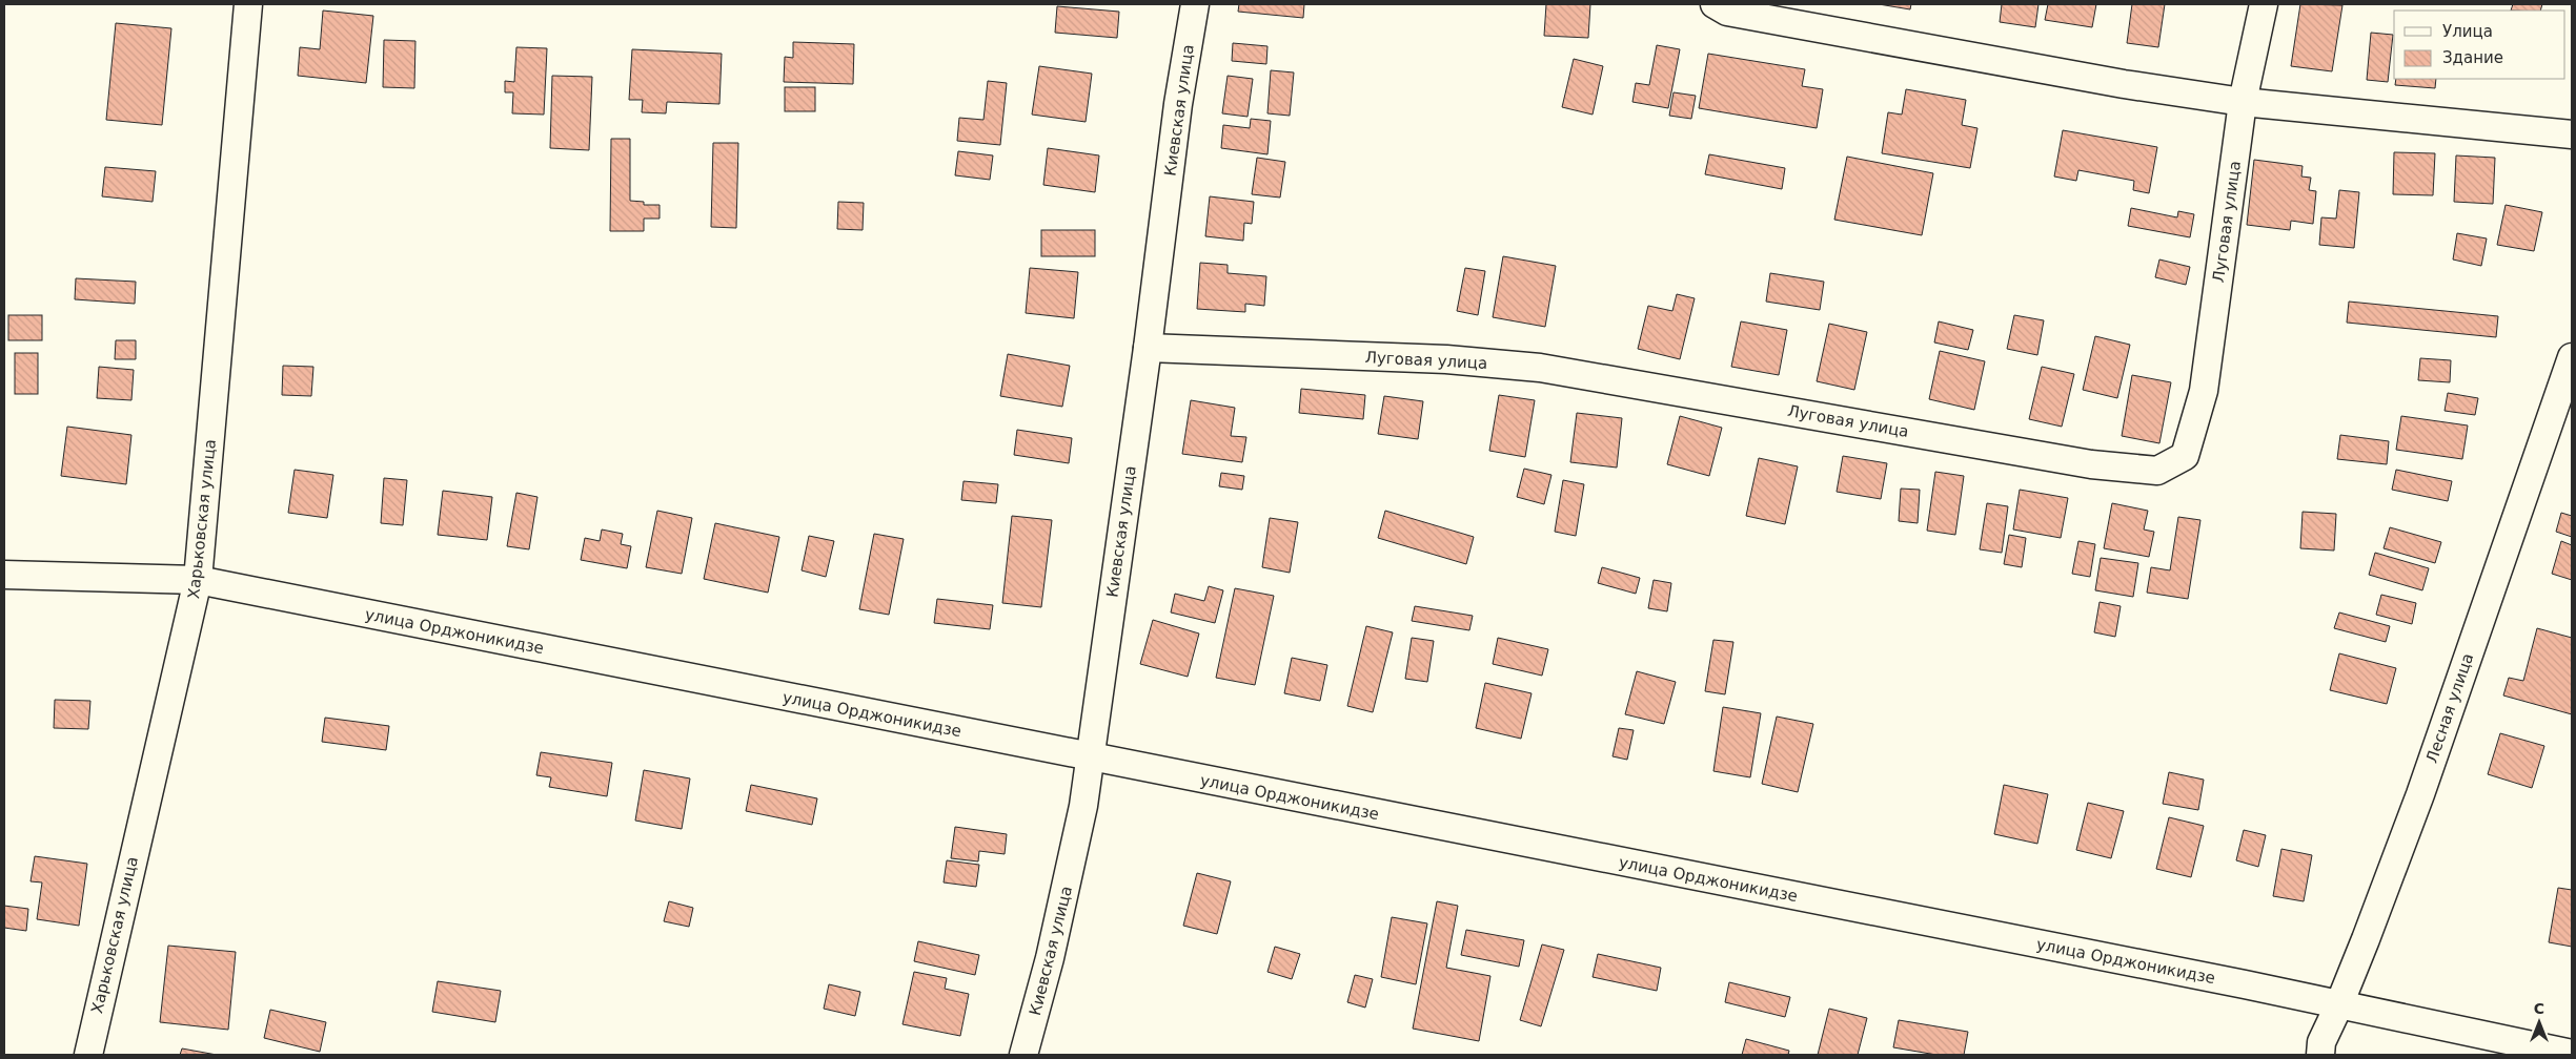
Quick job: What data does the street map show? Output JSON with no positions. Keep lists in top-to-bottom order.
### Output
{
  "streets": {
    "street": [
      "Киевская улица",
      "Луговая улица",
      "Харьковская улица",
      "улица Орджоникидзе",
      "Лесная улица"
    ]
  },
  "crossings": [
    ["Киевская улица", "Луговая улица"],
    ["Киевская улица", "улица Орджоникидзе"],
    ["Харьковская улица", "улица Орджоникидзе"],
    ["улица Орджоникидзе", "Лесная улица"]
  ],
  "legend": ["Улица", "Здание"],
  "north": "top"
}
